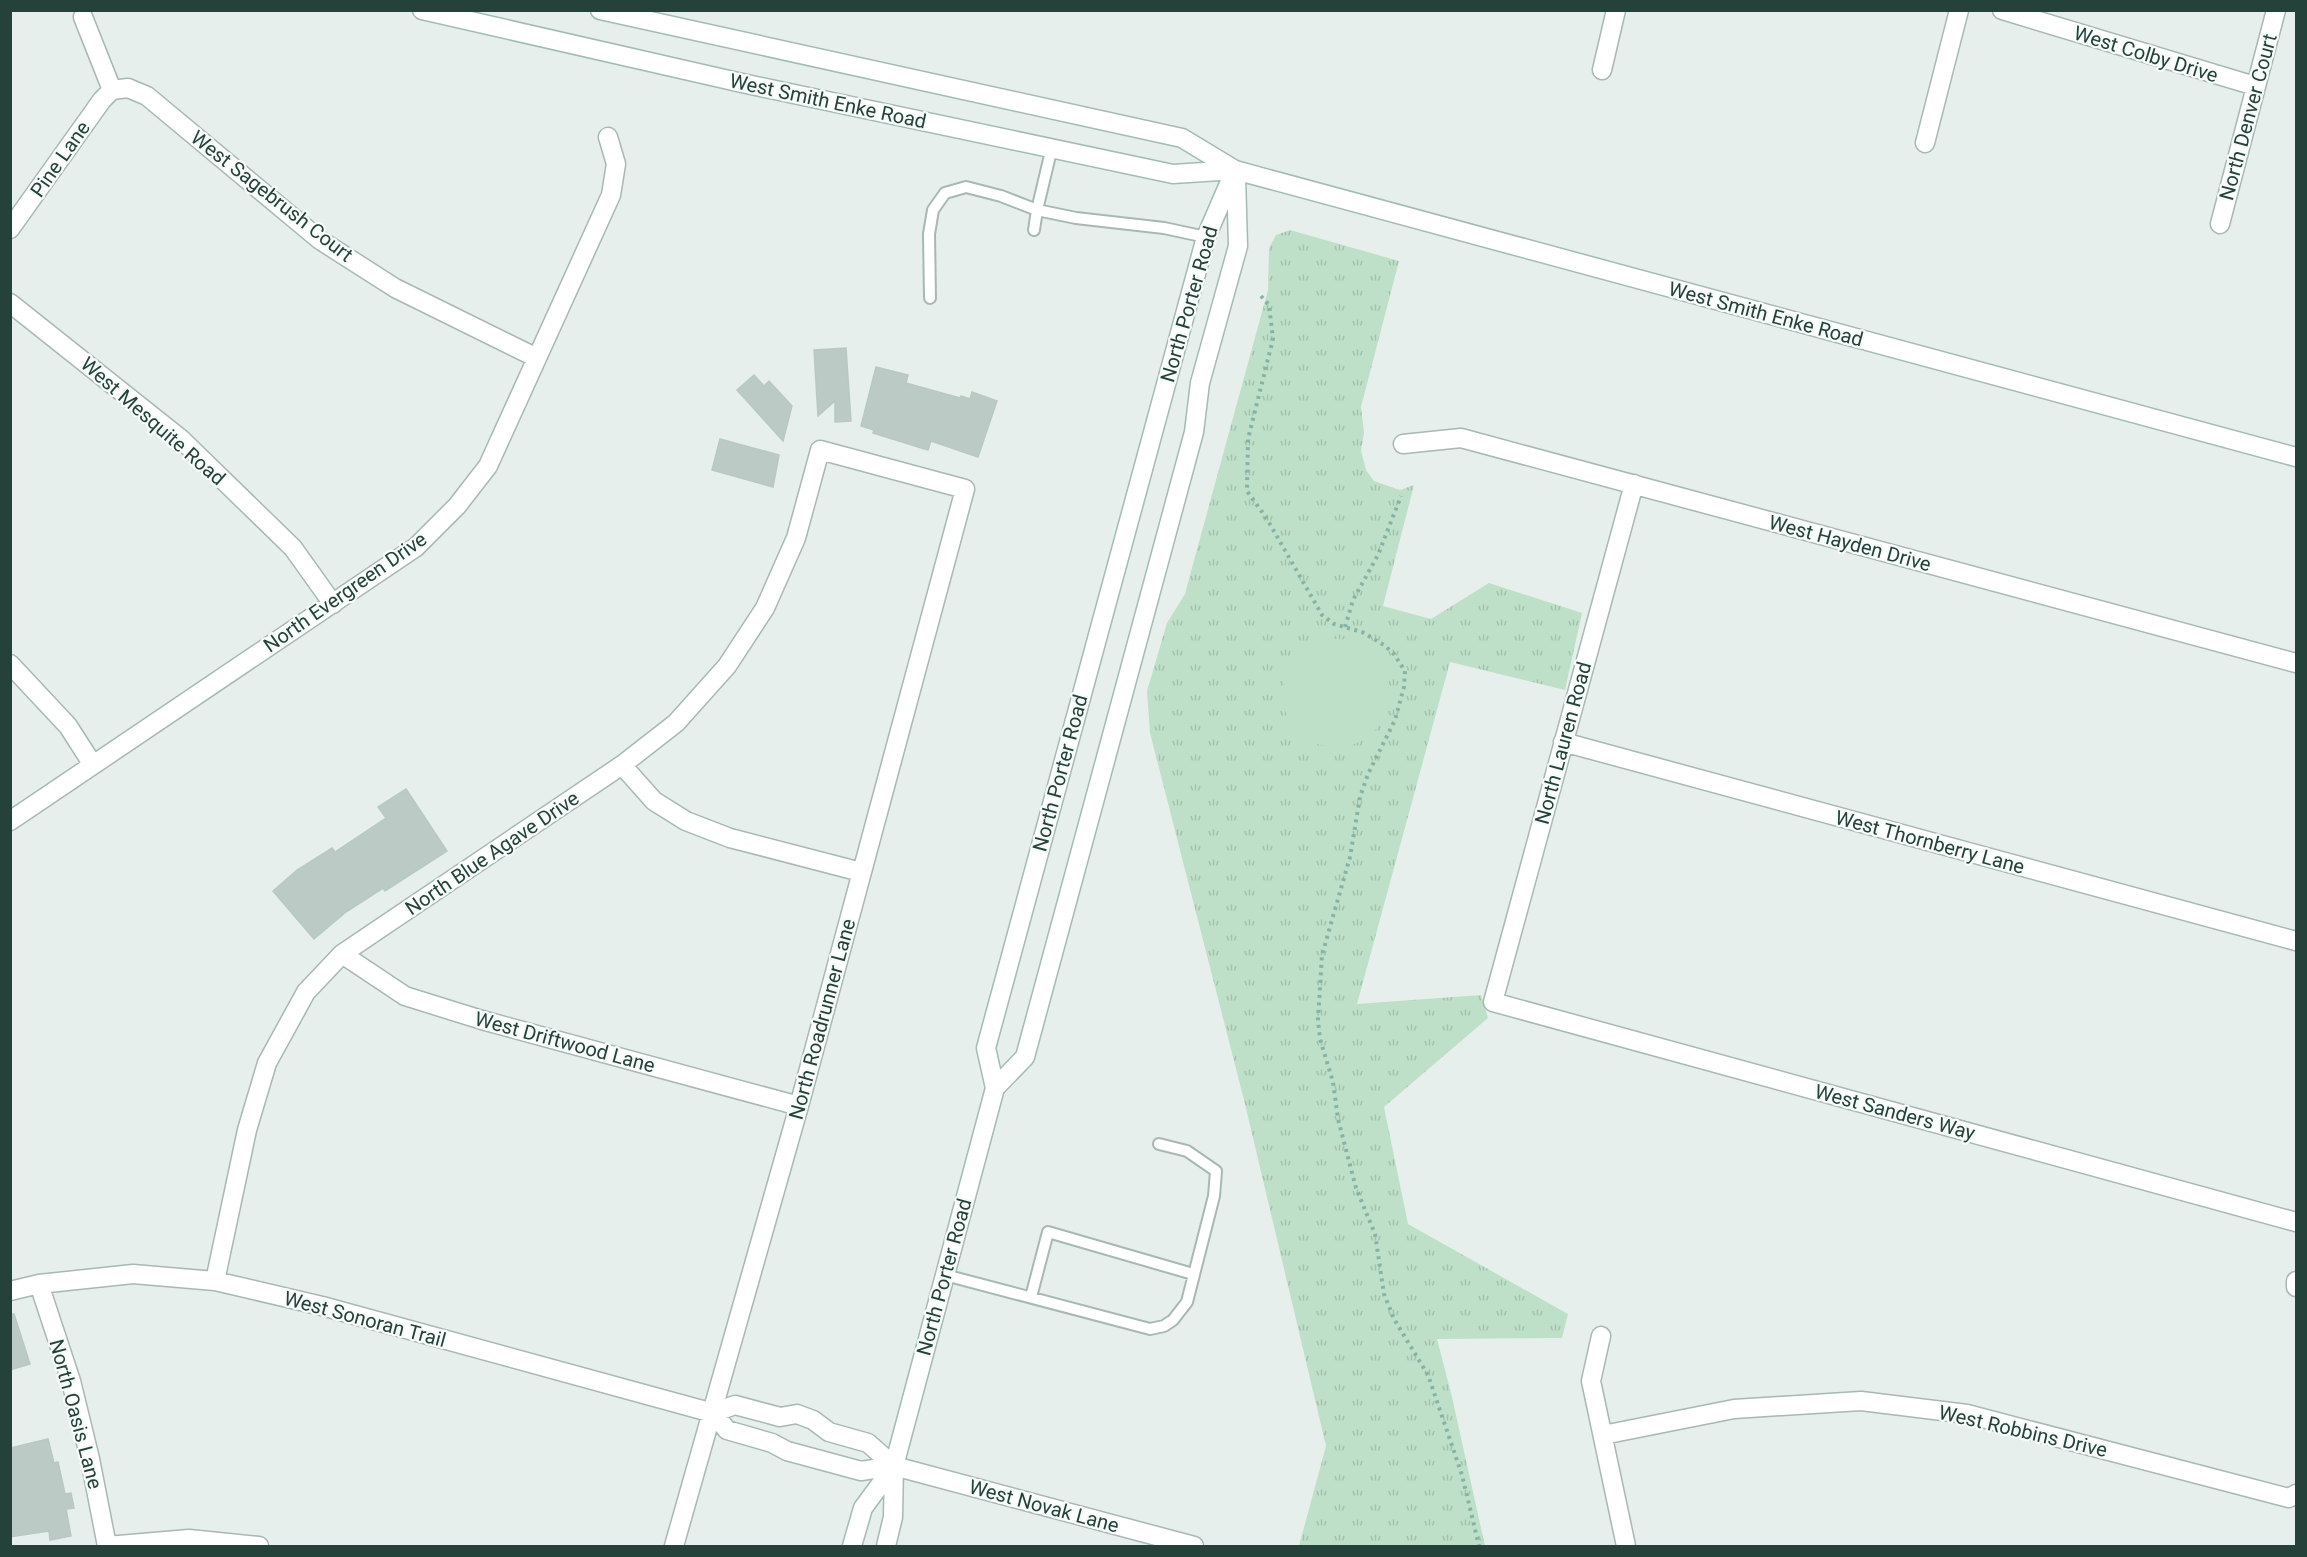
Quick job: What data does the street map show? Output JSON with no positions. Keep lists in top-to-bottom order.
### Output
{
  "streets": {
    "street": [
      "West Colby Drive",
      "West Smith Enke Road",
      "North Denver Court",
      "Pine Lane",
      "West Sagebrush Court",
      "North Porter Road",
      "West Mesquite Road",
      "West Hayden Drive",
      "North Evergreen Drive",
      "North Lauren Road",
      "West Thornberry Lane",
      "North Blue Agave Drive",
      "North Roadrunner Lane",
      "West Driftwood Lane",
      "West Sanders Way",
      "West Sonoran Trail",
      "North Oasis Lane",
      "West Robbins Drive",
      "West Novak Lane"
    ]
  },
  "crossings": [
    ["West Colby Drive", "North Denver Court"],
    ["West Smith Enke Road", "North Porter Road"],
    ["Pine Lane", "West Sagebrush Court"],
    ["West Sagebrush Court", "North Evergreen Drive"],
    ["North Porter Road", "West Sonoran Trail"],
    ["North Porter Road", "West Novak Lane"],
    ["West Mesquite Road", "North Evergreen Drive"],
    ["West Hayden Drive", "North Lauren Road"],
    ["North Lauren Road", "West Thornberry Lane"],
    ["North Lauren Road", "West Sanders Way"],
    ["North Blue Agave Drive", "North Roadrunner Lane"],
    ["North Blue Agave Drive", "West Driftwood Lane"],
    ["North Blue Agave Drive", "West Sonoran Trail"],
    ["North Roadrunner Lane", "West Driftwood Lane"],
    ["North Roadrunner Lane", "West Sonoran Trail"],
    ["West Sonoran Trail", "North Oasis Lane"],
    ["West Sonoran Trail", "West Novak Lane"]
  ]
}
